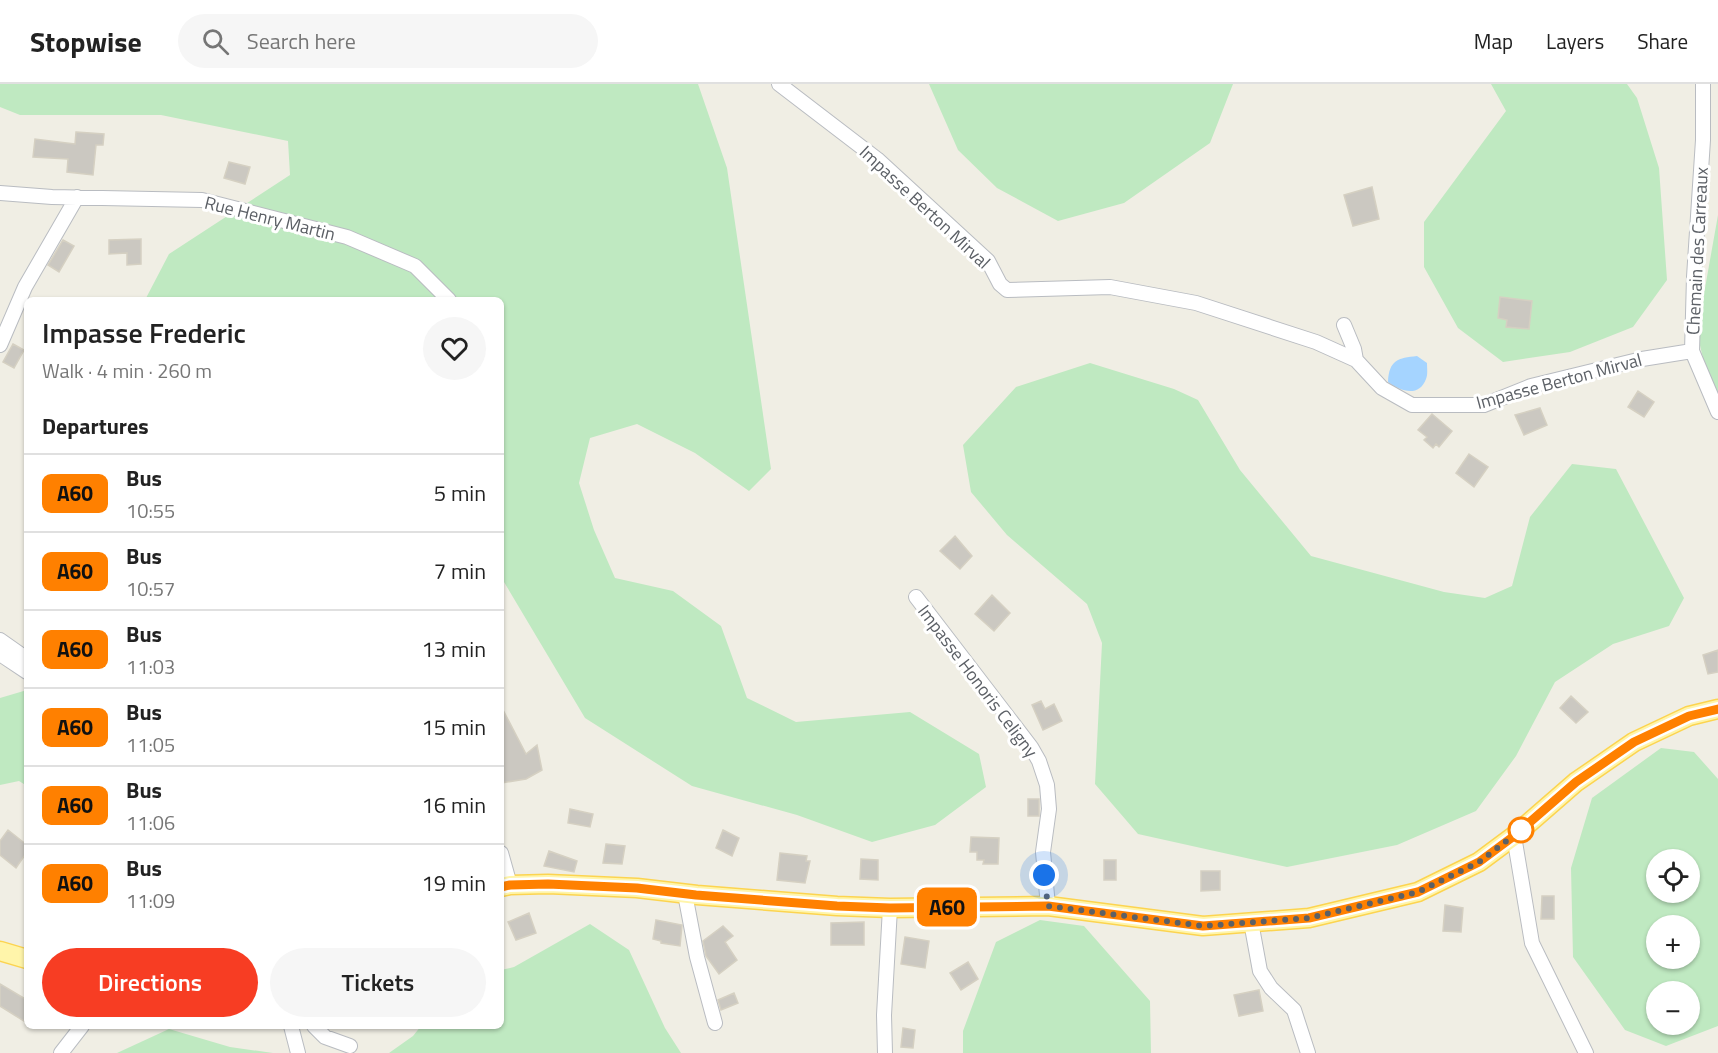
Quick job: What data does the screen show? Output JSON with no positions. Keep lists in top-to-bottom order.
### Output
{
  "streets": {
    "street": [
      "Impasse Berton Mirval",
      "Rue Henry Martin",
      "Chemain des Carreaux",
      "Impasse Honoris Celigny"
    ]
  },
  "crossings": [
    ["Impasse Berton Mirval", "Chemain des Carreaux"]
  ],
  "lines": ["bus line A60"],
  "page": {
    "header": "Stopwise",
    "search": "Search here",
    "nav": ["Map", "Layers", "Share"],
    "on_map": "A60",
    "heading": [
      ["Impasse Frederic", "Walk · 4 min · 260 m"],
      "Departures"
    ],
    "list": [
      {
        "mark": "A60",
        "name": "Bus",
        "note": "10:55",
        "value": "5 min"
      },
      {
        "mark": "A60",
        "name": "Bus",
        "note": "10:57",
        "value": "7 min"
      },
      {
        "mark": "A60",
        "name": "Bus",
        "note": "11:03",
        "value": "13 min"
      },
      {
        "mark": "A60",
        "name": "Bus",
        "note": "11:05",
        "value": "15 min"
      },
      {
        "mark": "A60",
        "name": "Bus",
        "note": "11:06",
        "value": "16 min"
      },
      {
        "mark": "A60",
        "name": "Bus",
        "note": "11:09",
        "value": "19 min"
      }
    ],
    "map_buttons": ["+", "−"],
    "buttons": ["Directions", "Tickets"]
  }
}
